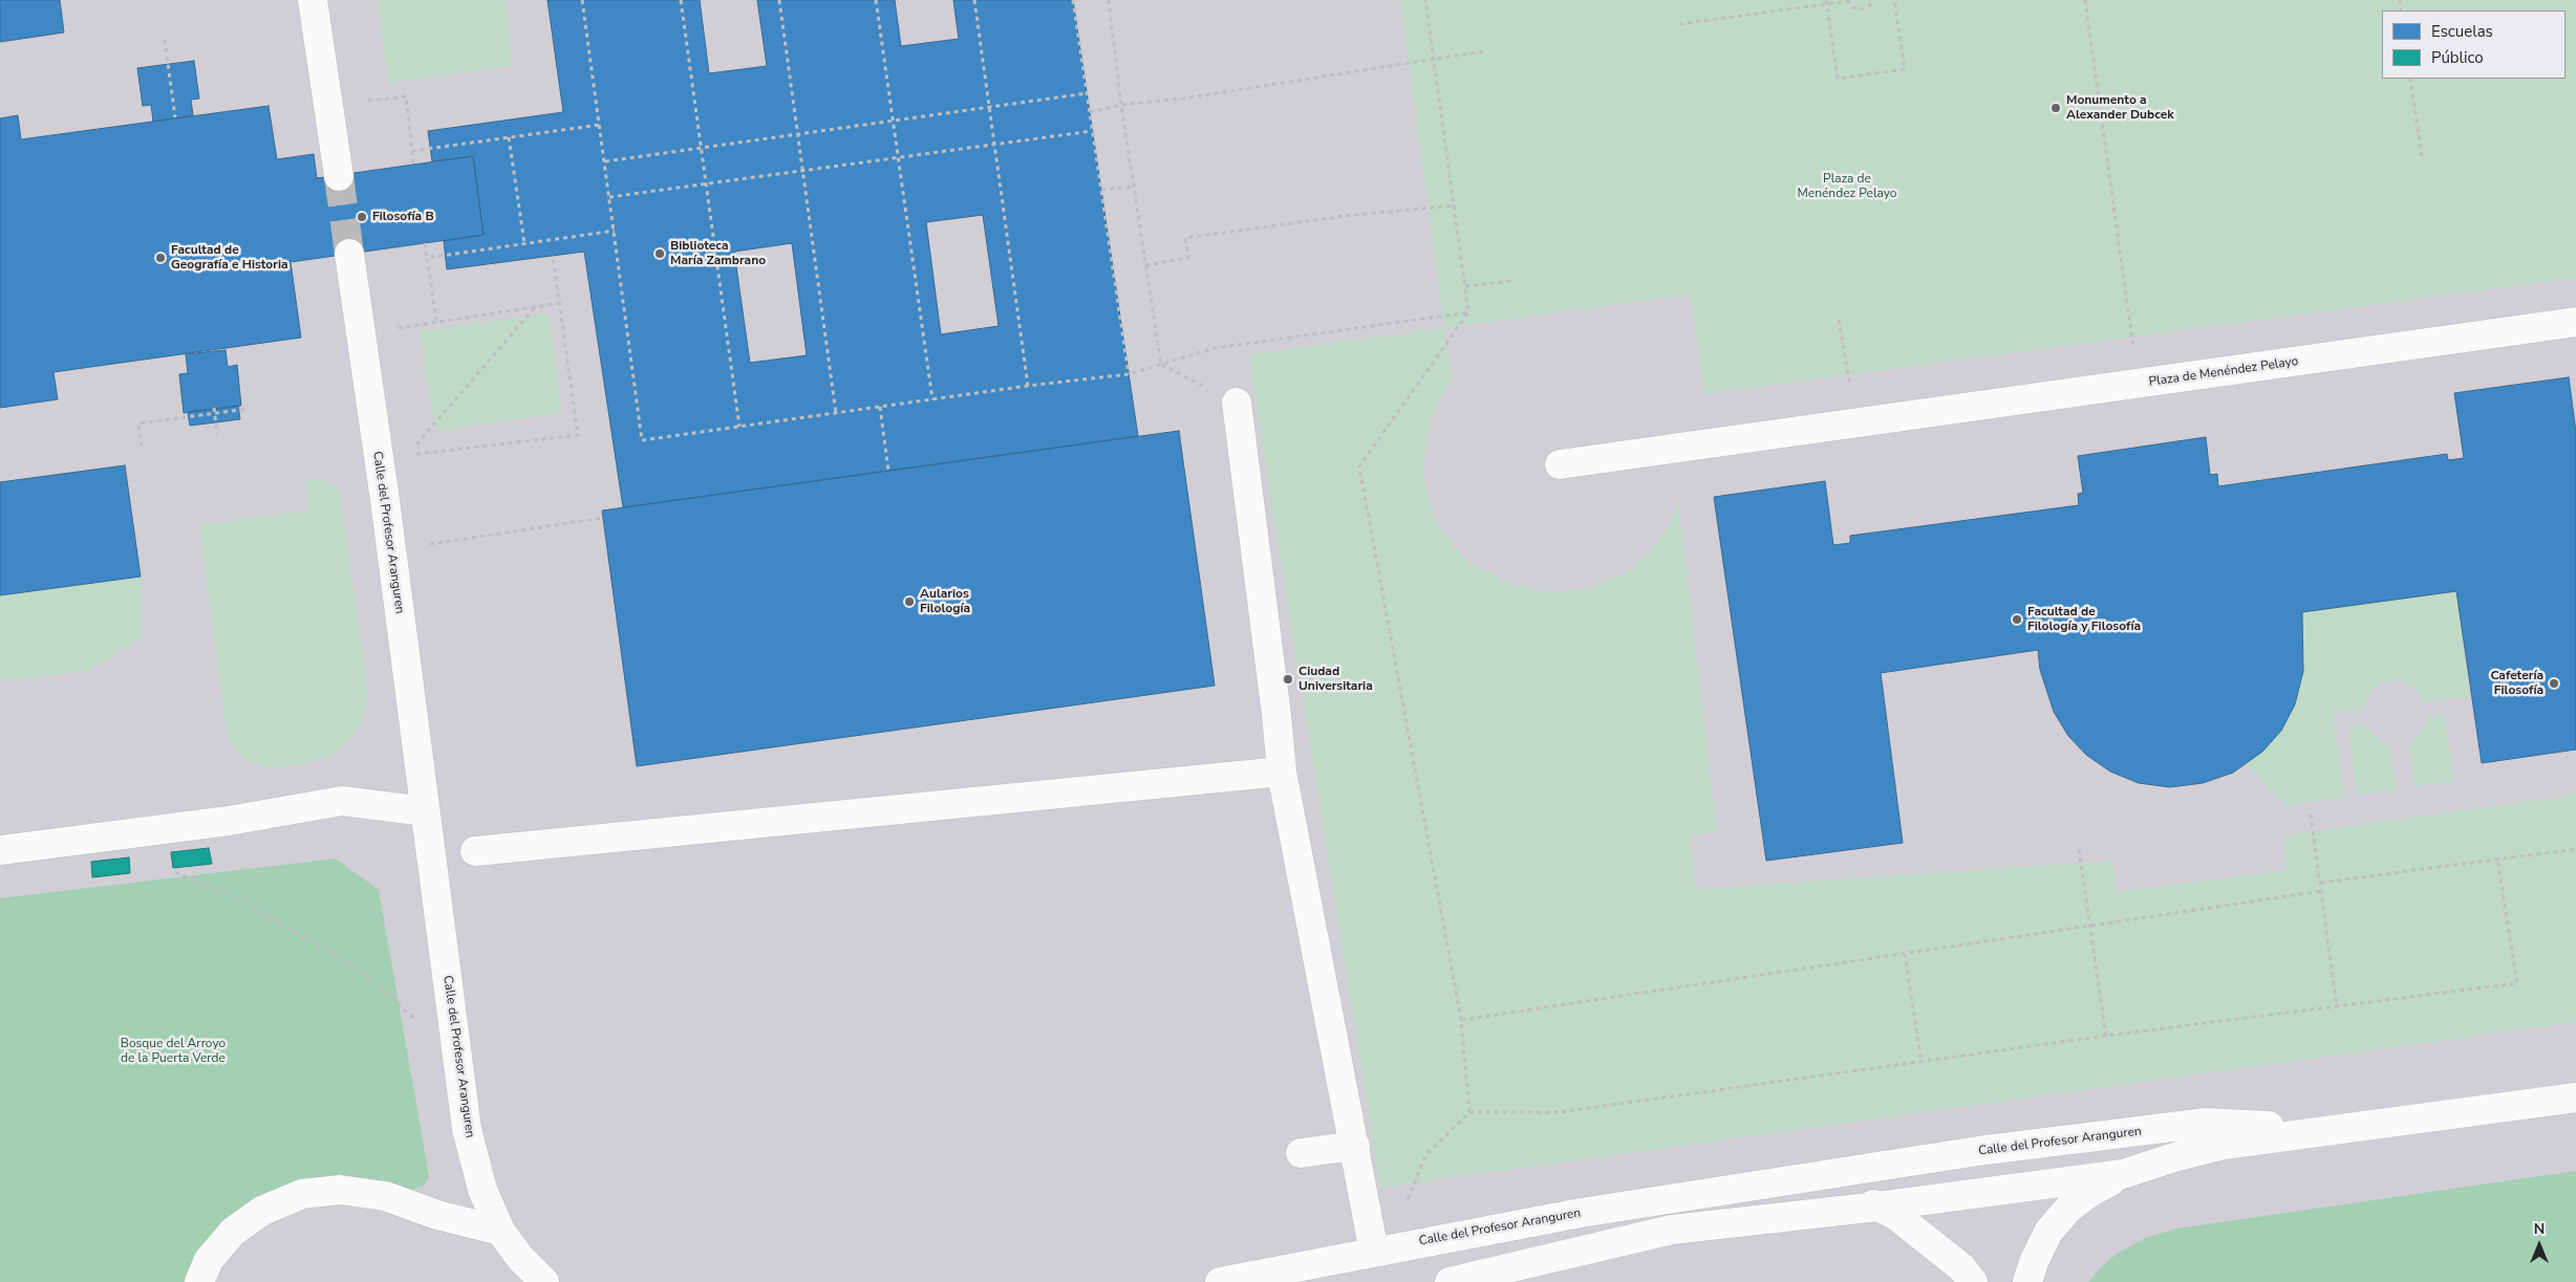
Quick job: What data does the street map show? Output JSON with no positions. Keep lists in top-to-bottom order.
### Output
{
  "streets": {
    "street": ["Plaza de Menéndez Pelayo", "Calle del Profesor Aranguren"]
  },
  "parks": ["Plaza de Menéndez Pelayo", "Bosque del Arroyo de la Puerta Verde"],
  "places": [
    "Monumento a Alexander Dubcek",
    "Filosofía B",
    "Biblioteca María Zambrano",
    "Facultad de Geografía e Historia",
    "Aularios Filología",
    "Facultad de Filología y Filosofía",
    "Ciudad Universitaria",
    "Cafetería Filosofía"
  ],
  "legend": ["Escuelas", "Público"],
  "north": "top"
}
